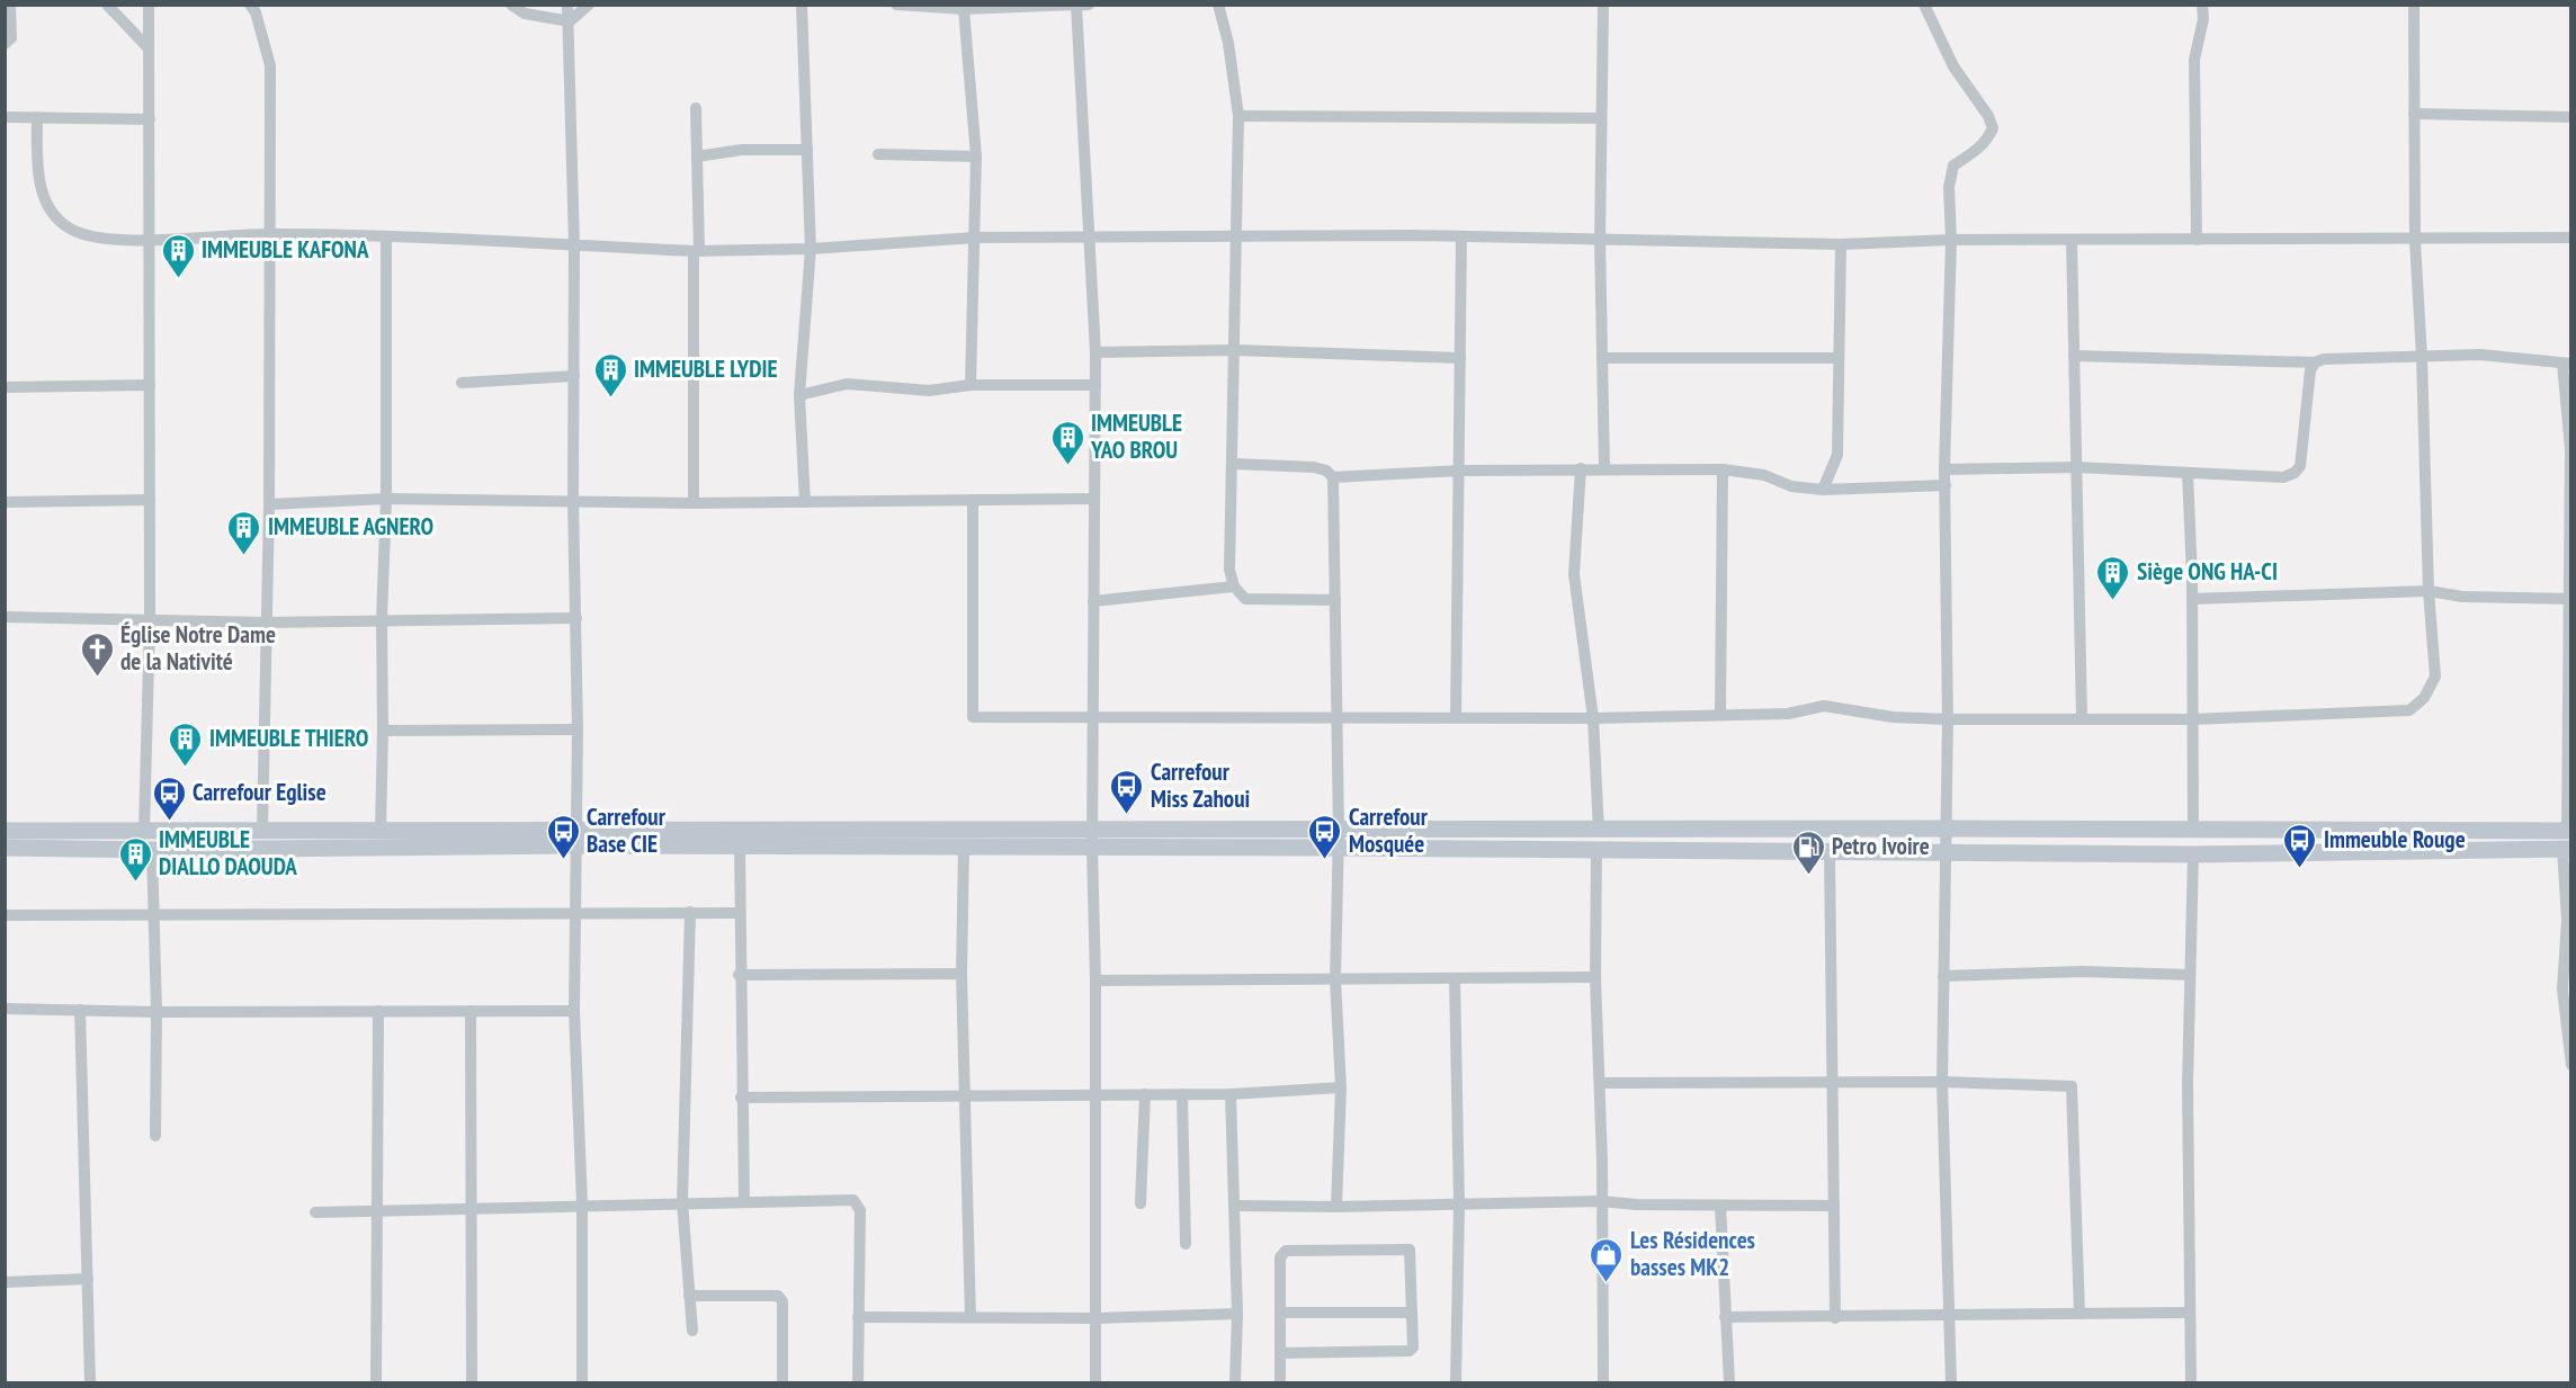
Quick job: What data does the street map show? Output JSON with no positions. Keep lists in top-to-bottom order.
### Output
{
  "places": {
    "building": [
      "IMMEUBLE KAFONA",
      "IMMEUBLE LYDIE",
      "IMMEUBLE YAO BROU",
      "IMMEUBLE AGNERO",
      "Siège ONG HA-CI",
      "IMMEUBLE THIERO",
      "IMMEUBLE DIALLO DAOUDA"
    ],
    "church": ["Église Notre Dame de la Nativité"],
    "bus stop": [
      "Carrefour Miss Zahoui",
      "Carrefour Eglise",
      "Carrefour Base CIE",
      "Carrefour Mosquée",
      "Immeuble Rouge"
    ],
    "fuel station": ["Petro Ivoire"],
    "shop": ["Les Résidences basses MK2"]
  }
}
